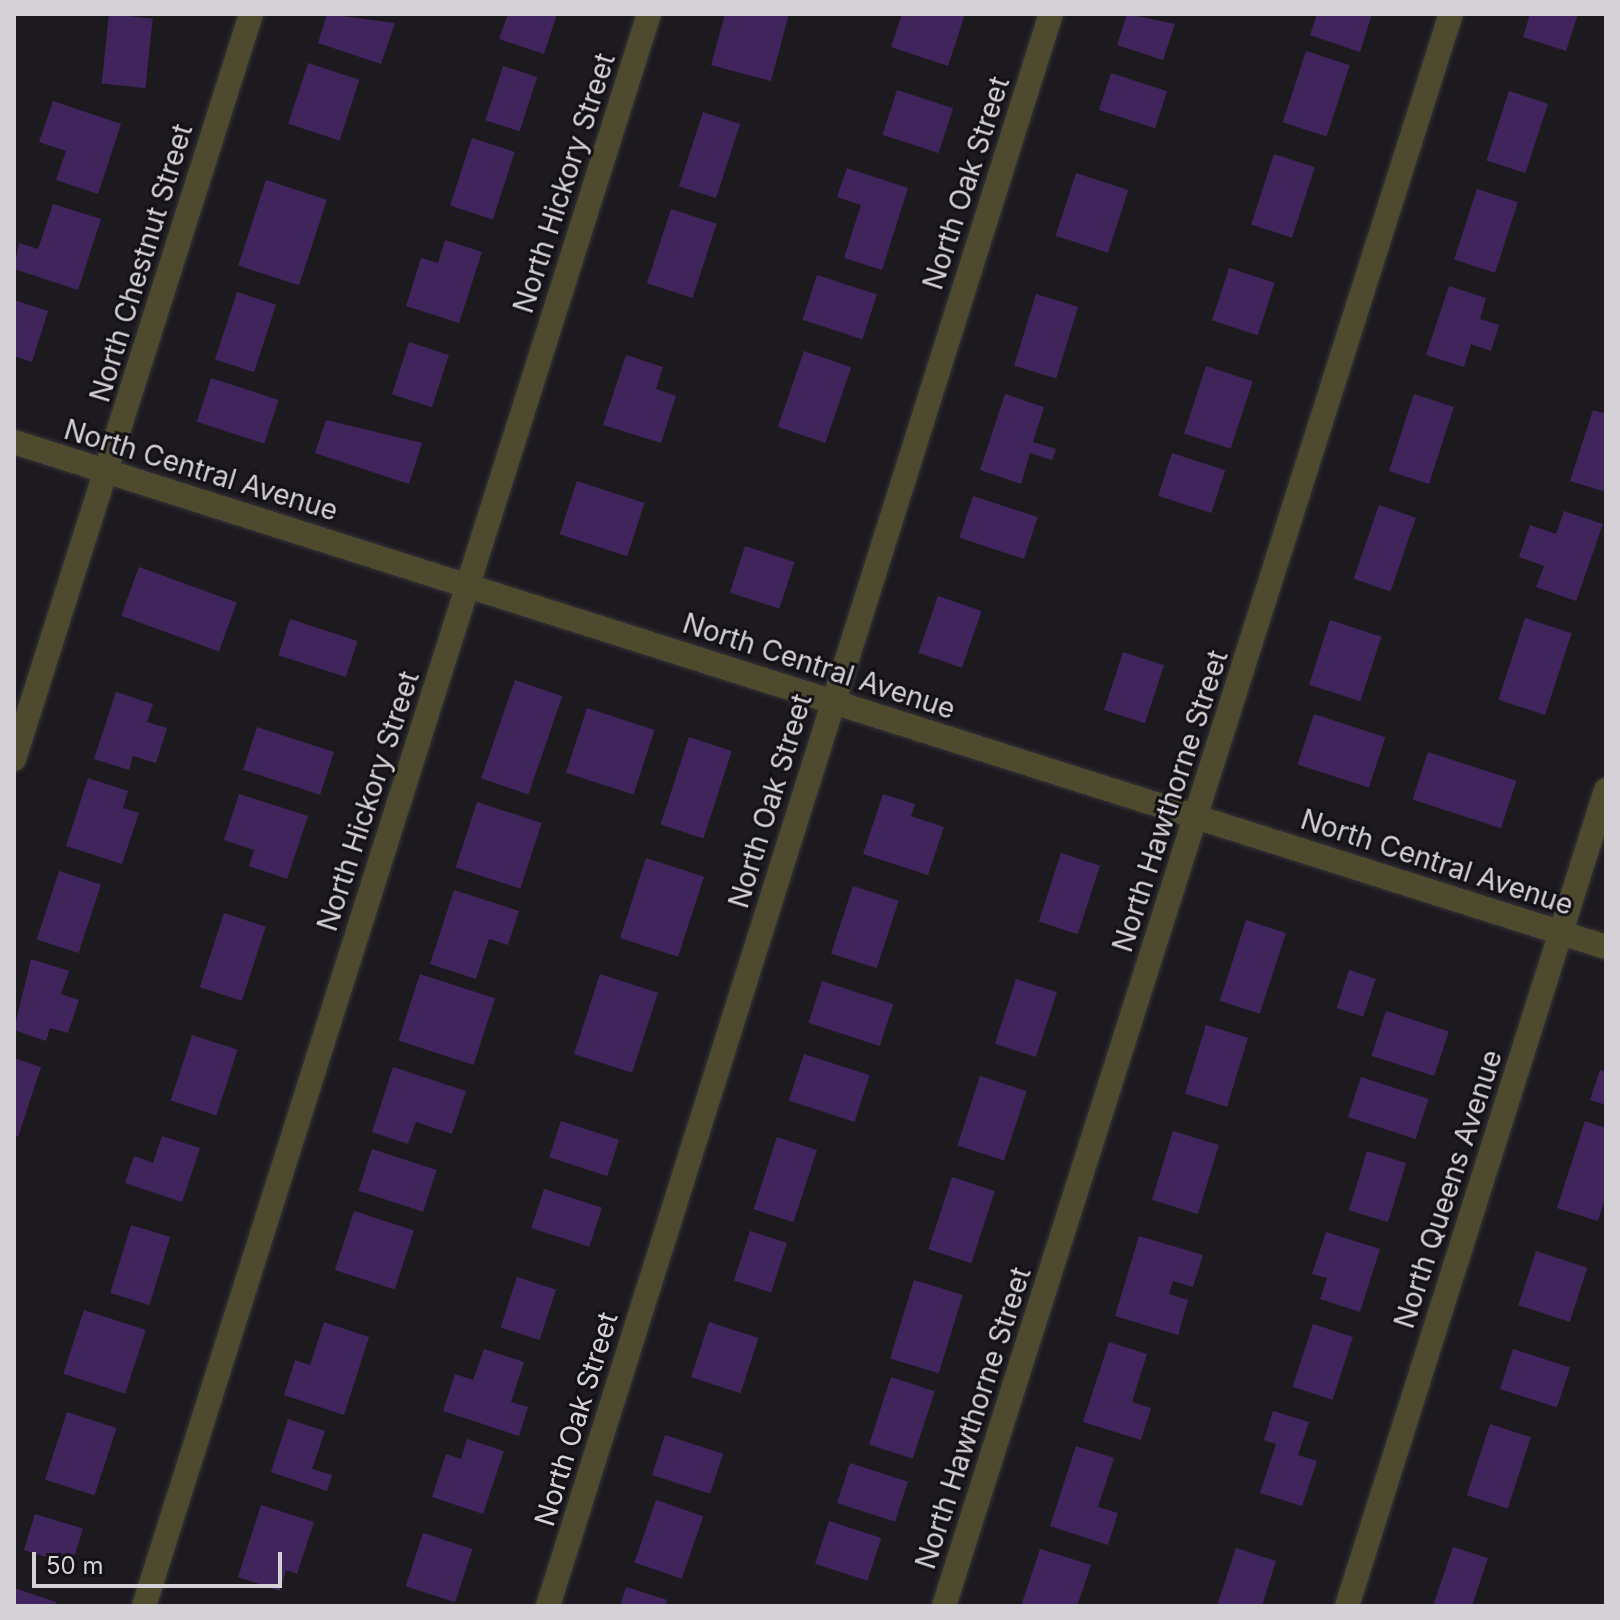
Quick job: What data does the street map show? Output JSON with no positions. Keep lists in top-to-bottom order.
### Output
{
  "streets": {
    "street": [
      "North Hickory Street",
      "North Oak Street",
      "North Chestnut Street",
      "North Central Avenue",
      "North Hawthorne Street",
      "North Queens Avenue"
    ]
  },
  "crossings": [
    ["North Hickory Street", "North Central Avenue"],
    ["North Oak Street", "North Central Avenue"],
    ["North Chestnut Street", "North Central Avenue"],
    ["North Central Avenue", "North Hawthorne Street"],
    ["North Central Avenue", "North Queens Avenue"]
  ],
  "scale_bar": "50 m"
}
